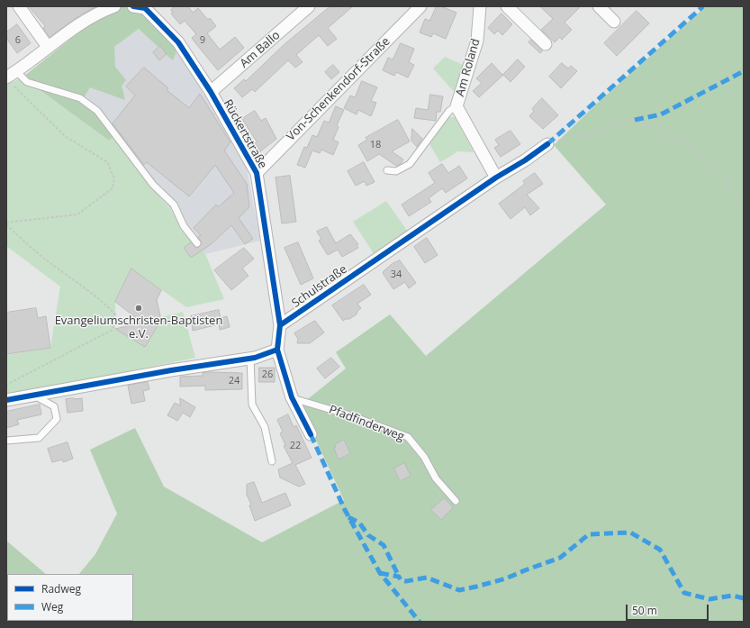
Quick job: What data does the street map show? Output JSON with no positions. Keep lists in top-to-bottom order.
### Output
{
  "streets": {
    "street": [
      "Am Ballo",
      "Am Roland",
      "Von-Schenkendorf-Straße",
      "Rückertstraße",
      "Schulstraße"
    ],
    "lane": ["Pfadfinderweg"]
  },
  "crossings": [
    ["Am Ballo", "Rückertstraße"],
    ["Am Roland", "Schulstraße"],
    ["Von-Schenkendorf-Straße", "Rückertstraße"],
    ["Rückertstraße", "Schulstraße"]
  ],
  "places": ["Evangeliumschristen-Baptisten e.V."],
  "house_numbers": [
    "6",
    "9",
    "18",
    "34",
    "26",
    "24",
    "22"
  ],
  "legend": ["Radweg", "Weg"],
  "scale_bar": "50 m"
}
